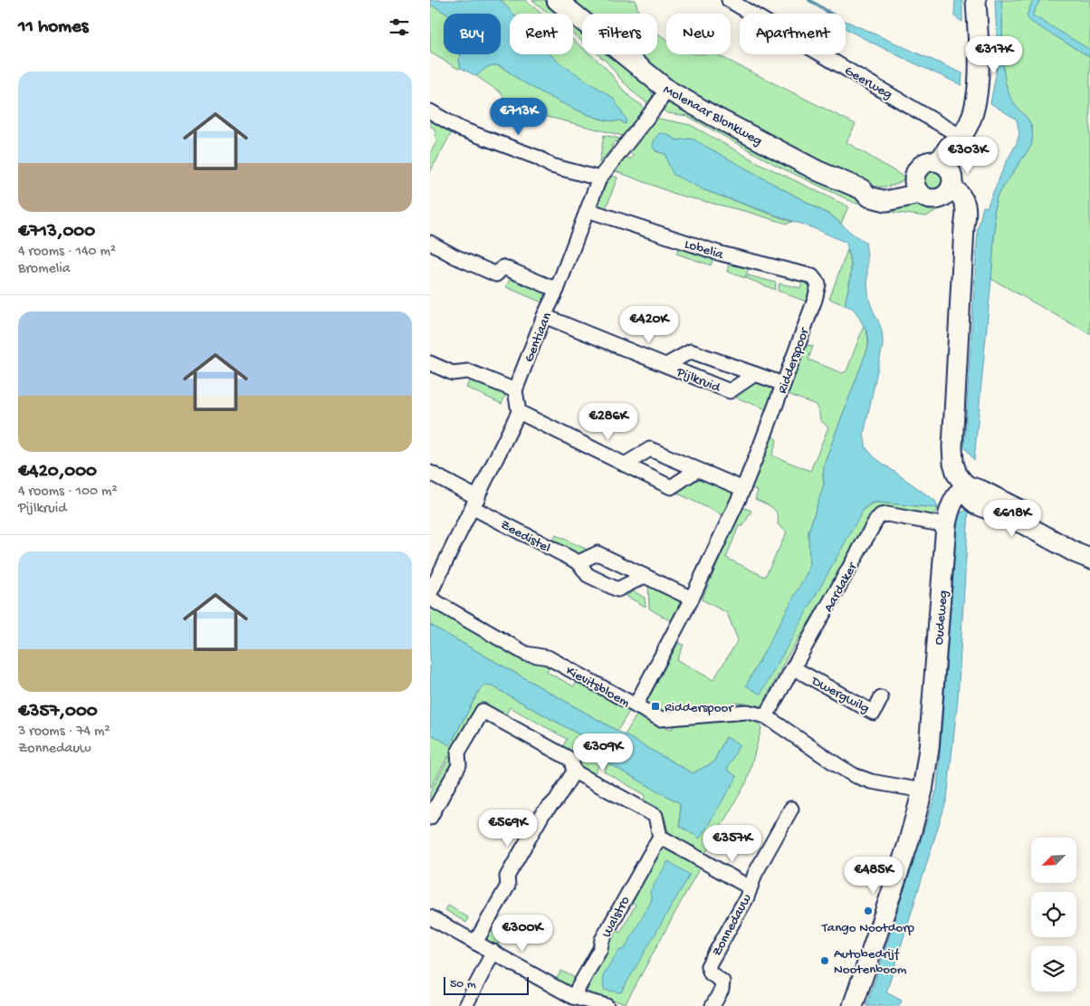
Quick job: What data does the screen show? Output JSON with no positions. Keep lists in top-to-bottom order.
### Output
{
  "streets": {
    "main road": ["Molenaar Blonkweg", "Oudeweg"],
    "street": [
      "Geerweg",
      "Lobelia",
      "Gentiaan",
      "Ridderspoor",
      "Pijlkruid",
      "Zeedistel",
      "Aardaker",
      "Kievitsbloem",
      "Dwergwilg",
      "Walstro",
      "Zonnedauw"
    ]
  },
  "crossings": [
    ["Molenaar Blonkweg", "Gentiaan"],
    ["Lobelia", "Gentiaan"],
    ["Lobelia", "Ridderspoor"],
    ["Gentiaan", "Pijlkruid"],
    ["Ridderspoor", "Pijlkruid"],
    ["Ridderspoor", "Kievitsbloem"],
    ["Aardaker", "Oudeweg"],
    ["Aardaker", "Kievitsbloem"],
    ["Aardaker", "Dwergwilg"],
    ["Oudeweg", "Kievitsbloem"],
    ["Walstro", "Zonnedauw"]
  ],
  "places": {
    "transit": ["Ridderspoor"],
    "other": ["Tango Nootdorp", "Autobedrijf Nootenboom"]
  },
  "scale_bar": "50 m",
  "north": "bottom left",
  "page": {
    "heading": "11 homes",
    "chip": [
      "Buy",
      "Rent",
      "Filters",
      "New",
      "Apartment"
    ],
    "price": [
      "€317K",
      "€713K",
      "€303K",
      "€420K",
      "€286K",
      "€618K",
      "€309K",
      "€569K",
      "€357K",
      "€485K",
      "€300K"
    ],
    "list": [
      {
        "name": "€713,000",
        "note": "4 rooms · 140 m² · Bromelia"
      },
      {
        "name": "€420,000",
        "note": "4 rooms · 100 m² · Pijlkruid"
      },
      {
        "name": "€357,000",
        "note": "3 rooms · 74 m² · Zonnedauw"
      }
    ],
    "scale": "50 m"
  }
}
